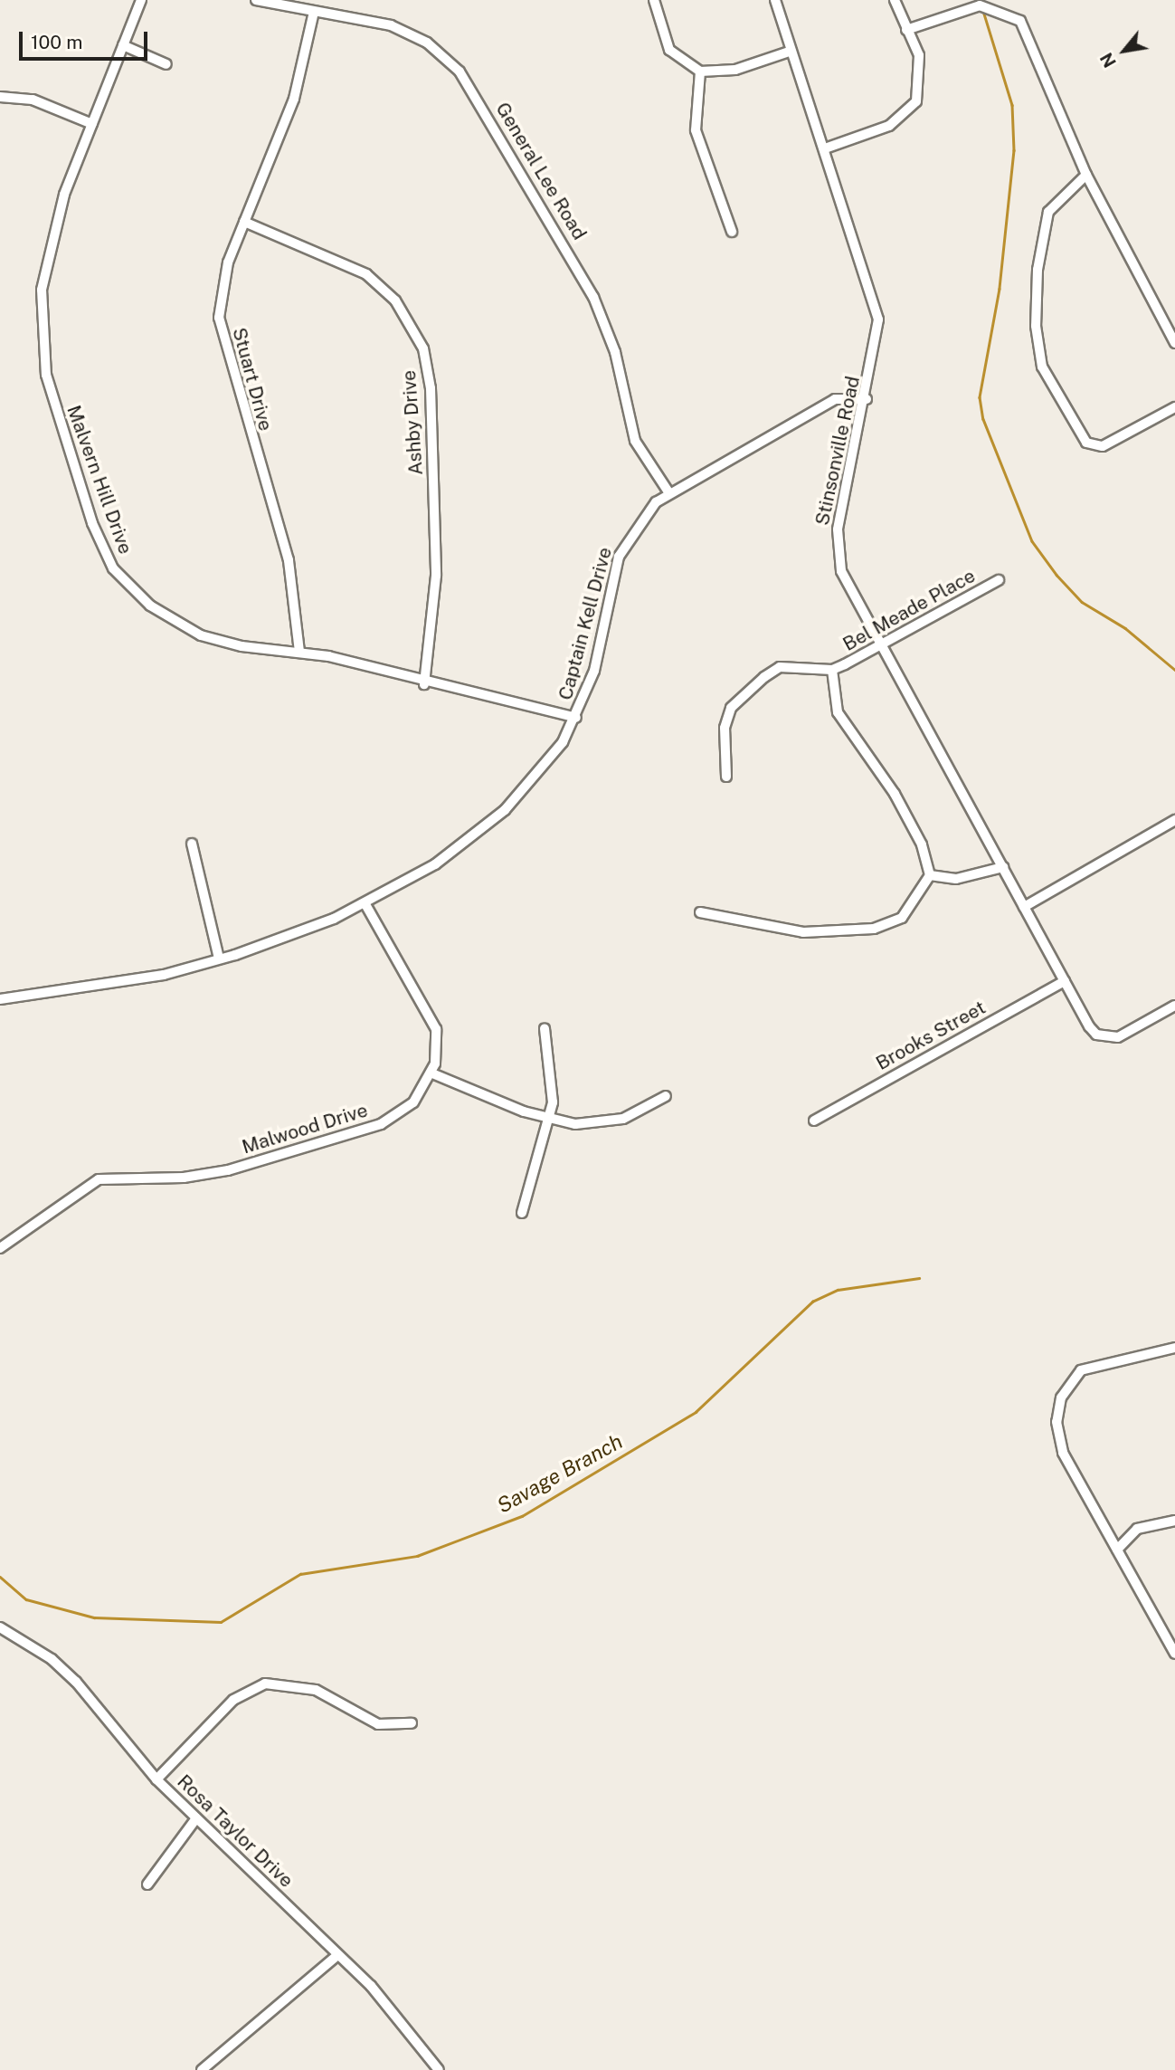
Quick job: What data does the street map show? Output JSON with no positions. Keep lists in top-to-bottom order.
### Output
{
  "streets": {
    "street": [
      "General Lee Road",
      "Stuart Drive",
      "Ashby Drive",
      "Stinsonville Road",
      "Malvern Hill Drive",
      "Bel Meade Place",
      "Captain Kell Drive",
      "Brooks Street",
      "Malwood Drive",
      "Rosa Taylor Drive"
    ]
  },
  "crossings": [
    ["General Lee Road", "Stuart Drive"],
    ["General Lee Road", "Captain Kell Drive"],
    ["Stuart Drive", "Ashby Drive"],
    ["Stuart Drive", "Malvern Hill Drive"],
    ["Ashby Drive", "Malvern Hill Drive"],
    ["Stinsonville Road", "Bel Meade Place"],
    ["Stinsonville Road", "Captain Kell Drive"],
    ["Stinsonville Road", "Brooks Street"],
    ["Malvern Hill Drive", "Captain Kell Drive"],
    ["Captain Kell Drive", "Malwood Drive"]
  ],
  "water": ["Savage Branch"],
  "scale_bar": "100 m",
  "north": "bottom left"
}
